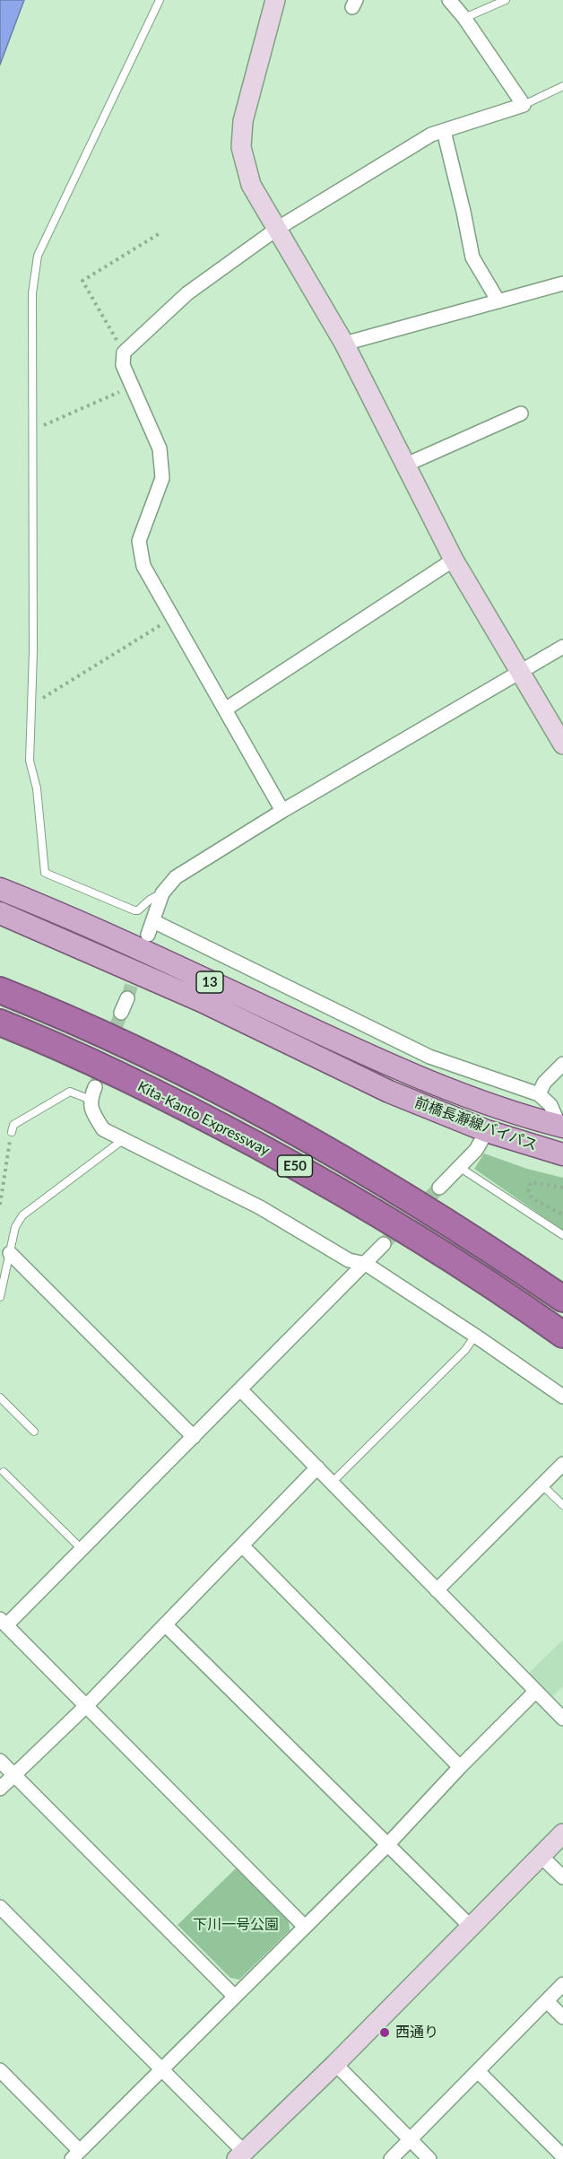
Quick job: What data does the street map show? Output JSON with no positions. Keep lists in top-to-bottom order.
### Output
{
  "streets": {
    "highway": ["Kita-Kanto Expressway", "E50"],
    "main road": ["13", "前橋長瀞線バイパス"]
  },
  "crossings": [
    ["13", "前橋長瀞線バイパス"]
  ],
  "parks": ["下川一号公園"],
  "places": ["西通り"]
}
